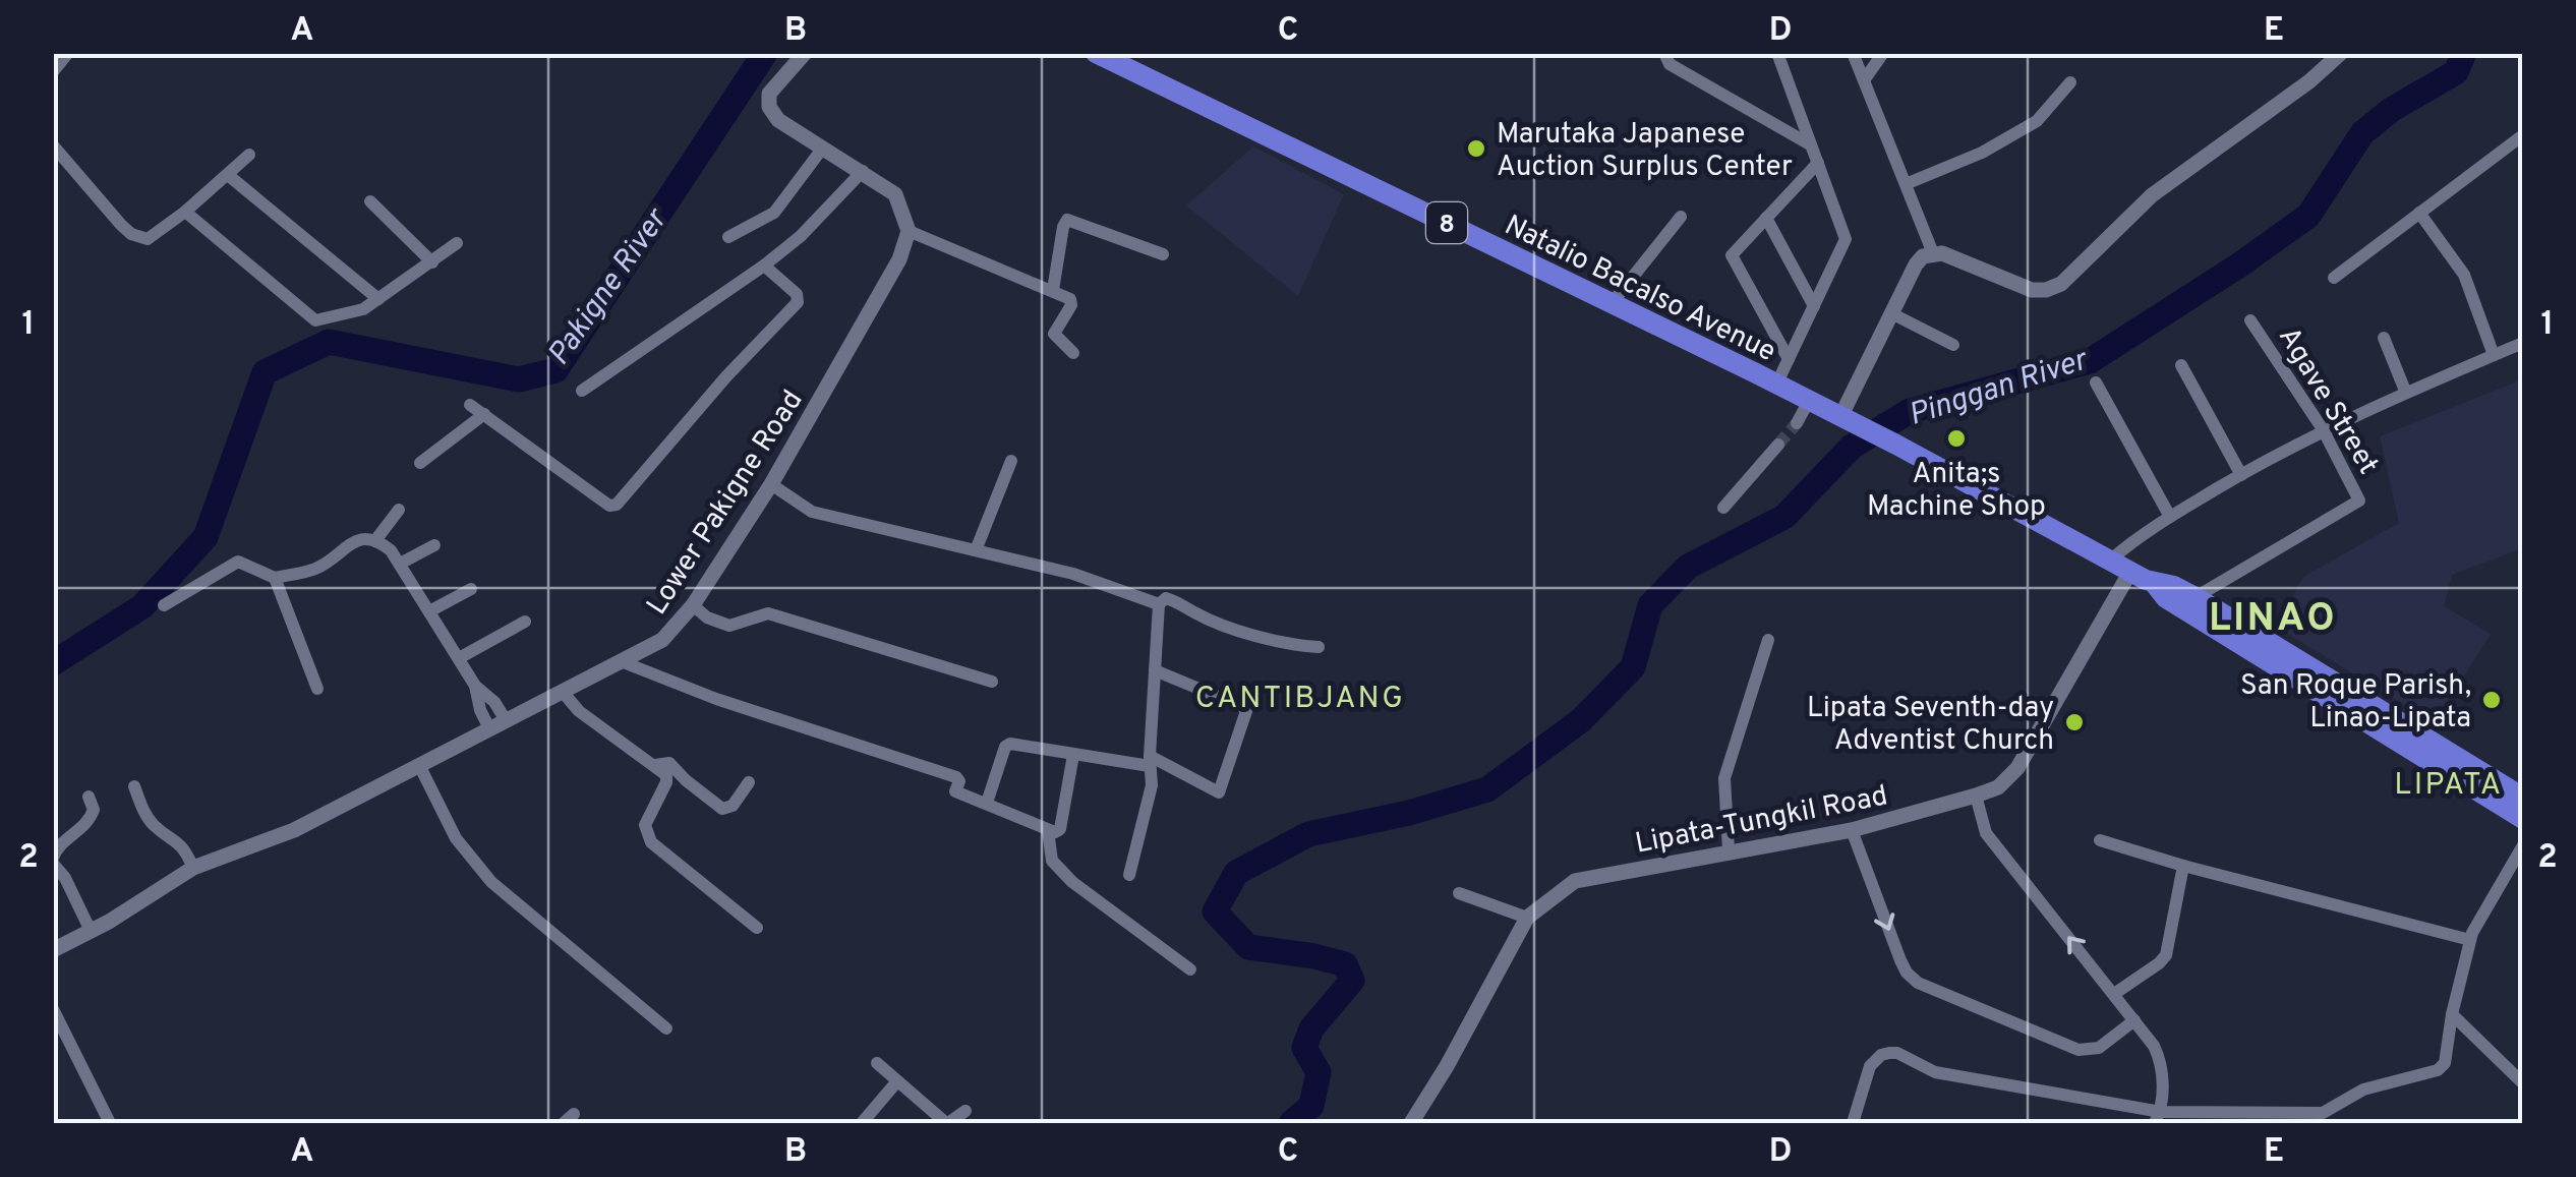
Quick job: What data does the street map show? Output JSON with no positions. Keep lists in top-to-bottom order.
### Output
{
  "streets": {
    "highway": ["8", "Natalio Bacalso Avenue"],
    "street": ["Agave Street", "Lower Pakigne Road", "Lipata-Tungkil Road"]
  },
  "crossings": [
    ["Natalio Bacalso Avenue", "Agave Street"],
    ["Natalio Bacalso Avenue", "Lipata-Tungkil Road"]
  ],
  "districts": ["LINAO", "CANTIBJANG", "LIPATA"],
  "water": ["Pakigne River", "Pinggan River"],
  "places": [
    "Marutaka Japanese Auction Surplus Center",
    "Anita;s Machine Shop",
    "San Roque Parish, Linao-Lipata",
    "Lipata Seventh-day Adventist Church"
  ],
  "grid": {
    "columns": [
      "A",
      "B",
      "C",
      "D",
      "E"
    ],
    "rows": ["1", "2"]
  }
}
